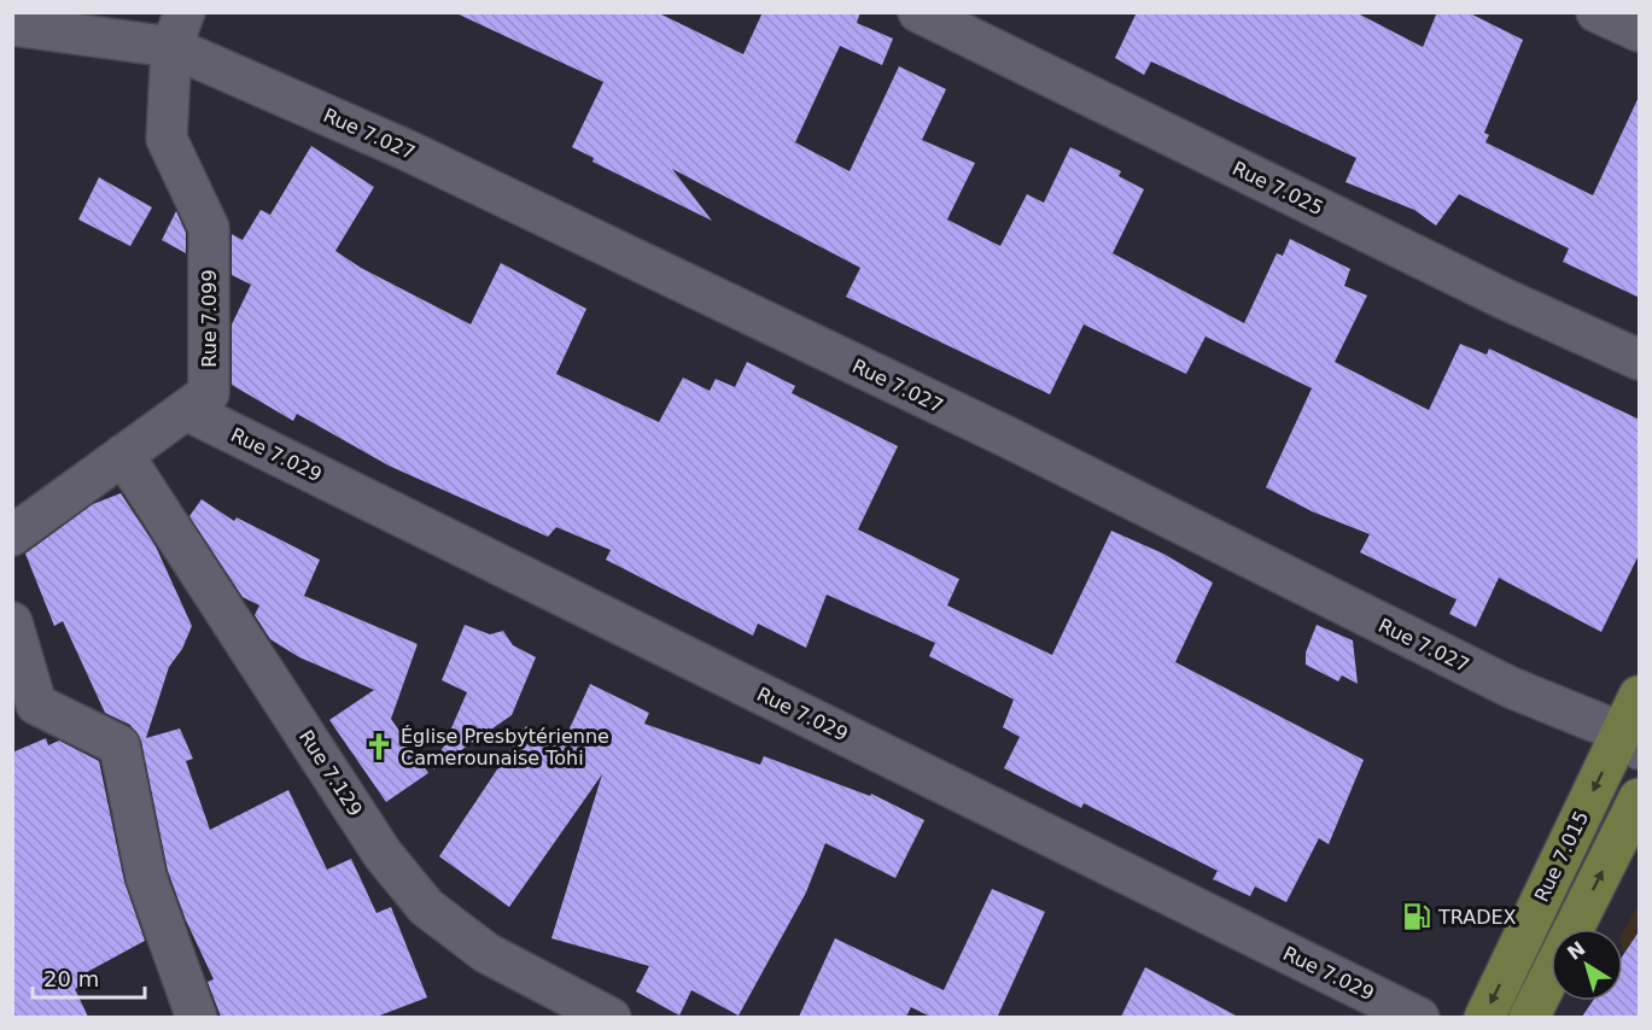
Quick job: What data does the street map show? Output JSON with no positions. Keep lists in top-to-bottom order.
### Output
{
  "streets": {
    "main road": ["Rue 7.015"],
    "street": [
      "Rue 7.027",
      "Rue 7.025",
      "Rue 7.099",
      "Rue 7.029",
      "Rue 7.129"
    ]
  },
  "crossings": [
    ["Rue 7.027", "Rue 7.099"],
    ["Rue 7.027", "Rue 7.015"],
    ["Rue 7.099", "Rue 7.029"],
    ["Rue 7.099", "Rue 7.129"]
  ],
  "places": {
    "church": ["Église Presbytérienne Camerounaise Tohi"],
    "fuel station": ["TRADEX"]
  },
  "scale_bar": "20 m",
  "north": "top left"
}
